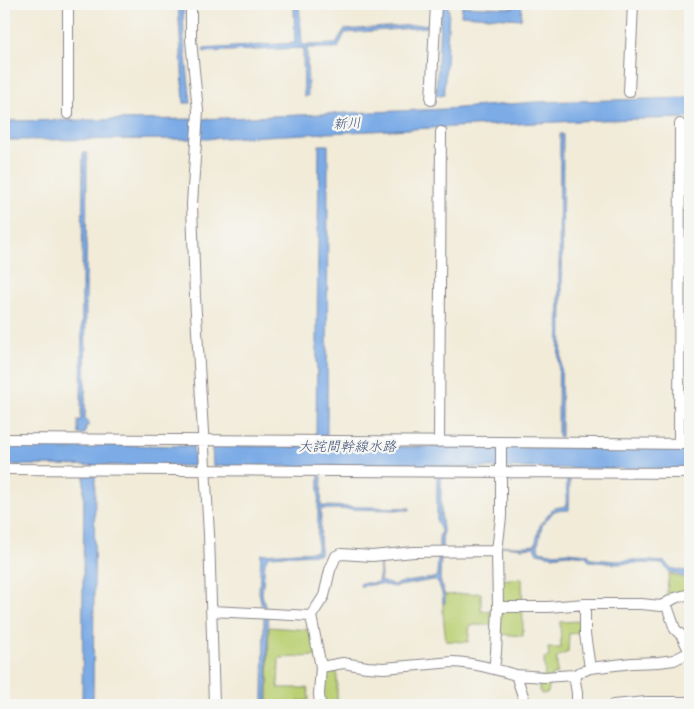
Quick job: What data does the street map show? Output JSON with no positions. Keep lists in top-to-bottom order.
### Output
{
  "water": ["新川", "大詫間幹線水路"]
}
